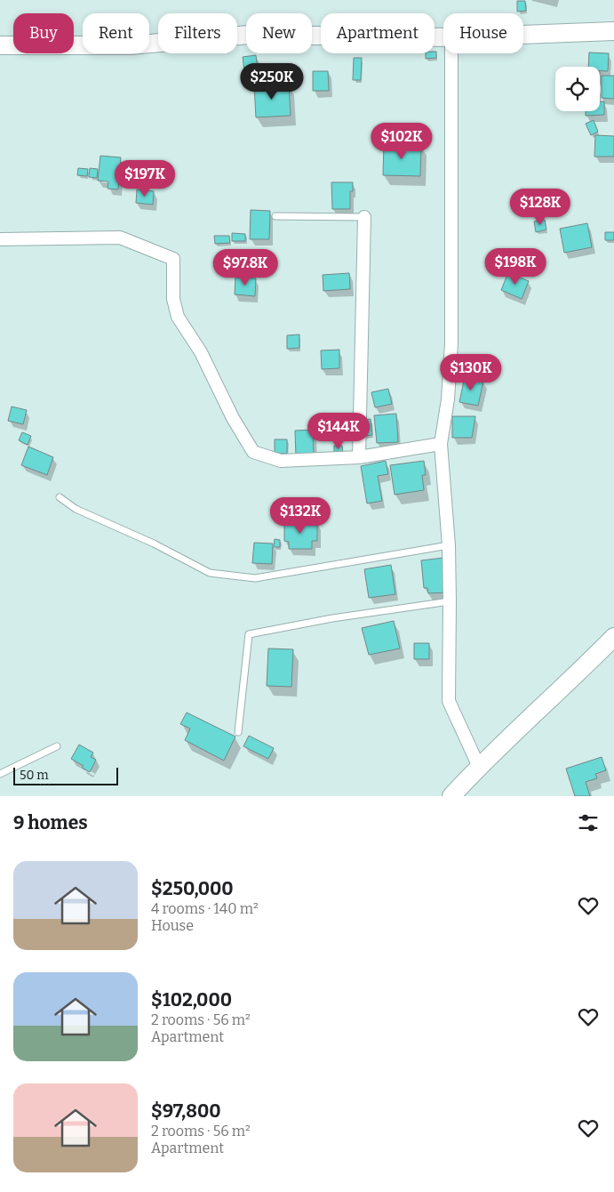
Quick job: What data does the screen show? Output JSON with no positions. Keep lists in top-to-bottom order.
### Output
{
  "scale_bar": "50 m",
  "page": {
    "chip": [
      "Buy",
      "Rent",
      "Filters",
      "New",
      "Apartment",
      "House"
    ],
    "price": [
      "$250K",
      "$102K",
      "$197K",
      "$128K",
      "$198K",
      "$97.8K",
      "$130K",
      "$144K",
      "$132K"
    ],
    "scale": "50 m",
    "heading": "9 homes",
    "list": [
      {
        "name": "$250,000",
        "note": "4 rooms · 140 m² · House"
      },
      {
        "name": "$102,000",
        "note": "2 rooms · 56 m² · Apartment"
      },
      {
        "name": "$97,800",
        "note": "2 rooms · 56 m² · Apartment"
      }
    ]
  }
}
